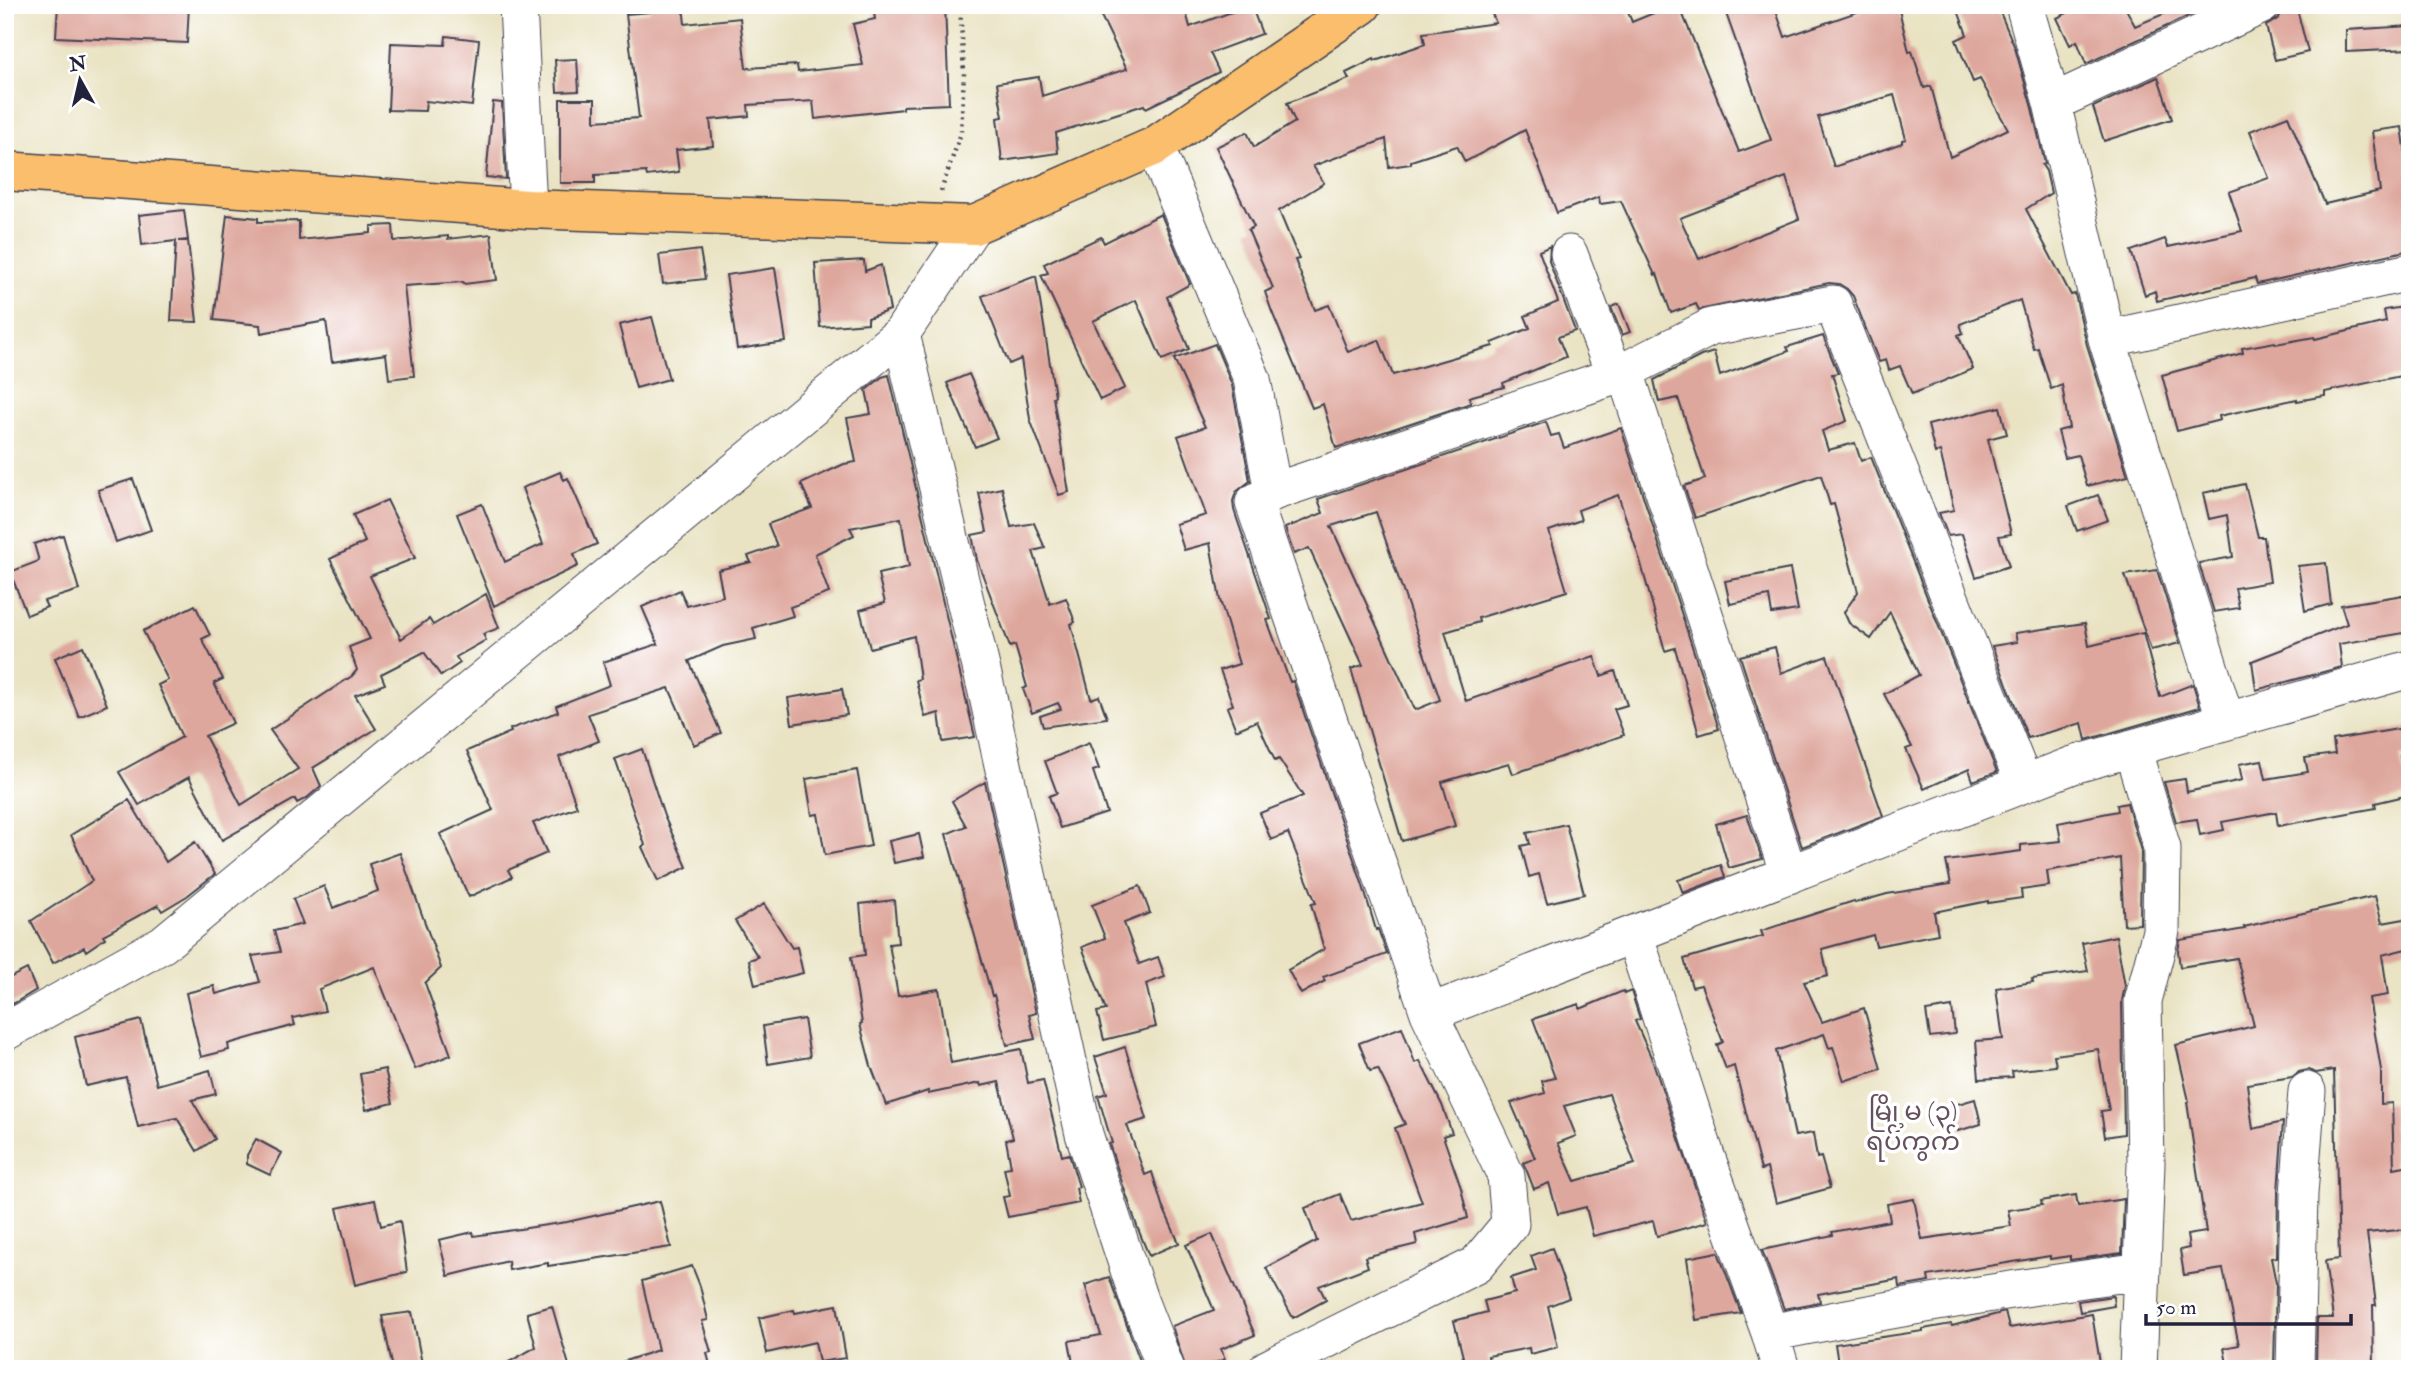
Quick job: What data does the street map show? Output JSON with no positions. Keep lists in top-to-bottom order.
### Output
{
  "districts": ["မြို့မ (၃) ရပ်ကွက်"],
  "scale_bar": "50 m",
  "north": "top"
}
